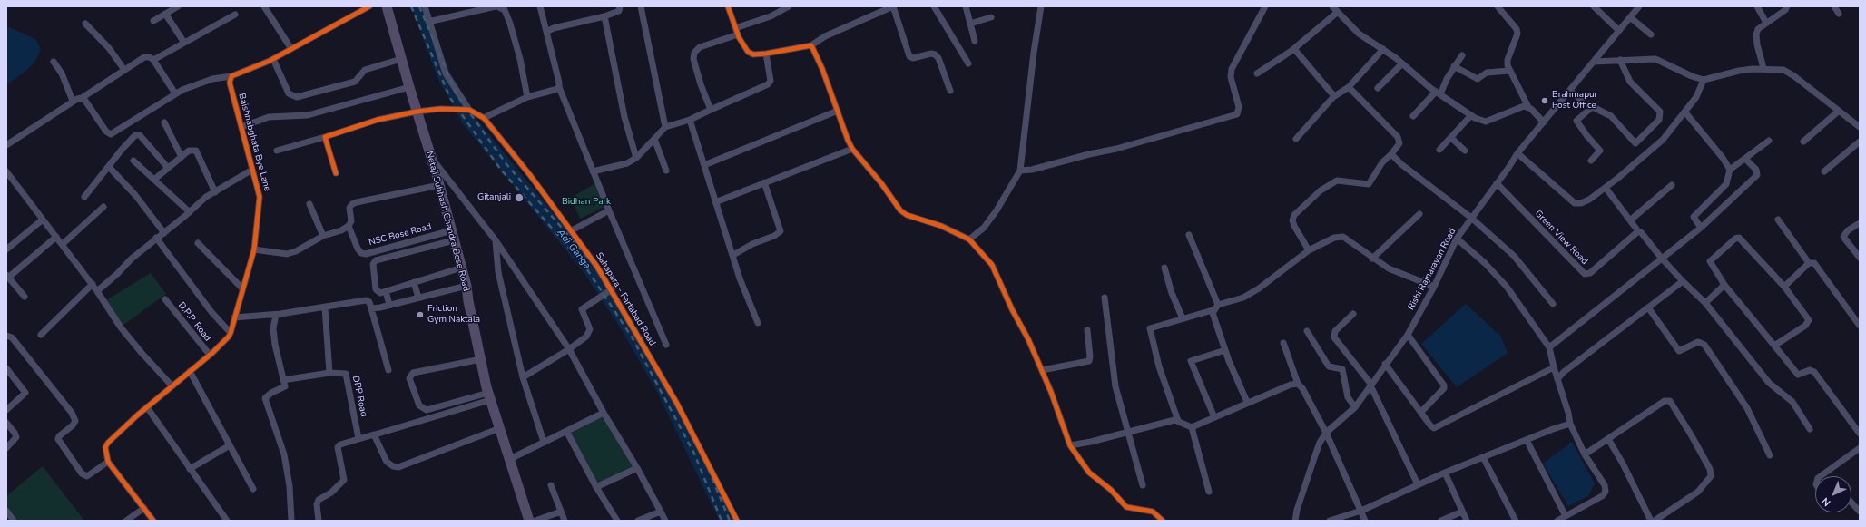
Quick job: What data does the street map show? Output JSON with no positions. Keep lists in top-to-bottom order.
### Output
{
  "streets": {
    "main road": ["Netaji Subhash Chandra Bose Road"],
    "street": [
      "Baishnabghata Bye Lane",
      "NSC Bose Road",
      "Green View Road",
      "Rishi Rajnarayan Road",
      "Sahapara - Fartabad Road",
      "D.P.P. Road",
      "DPP Road"
    ]
  },
  "crossings": [
    ["Baishnabghata Bye Lane", "D.P.P. Road"],
    ["Netaji Subhash Chandra Bose Road", "NSC Bose Road"],
    ["Green View Road", "Rishi Rajnarayan Road"]
  ],
  "water": ["Adi Ganga"],
  "parks": ["Bidhan Park"],
  "places": ["Brahmapur Post Office", "Gitanjali", "Friction Gym Naktala"],
  "north": "bottom left"
}
